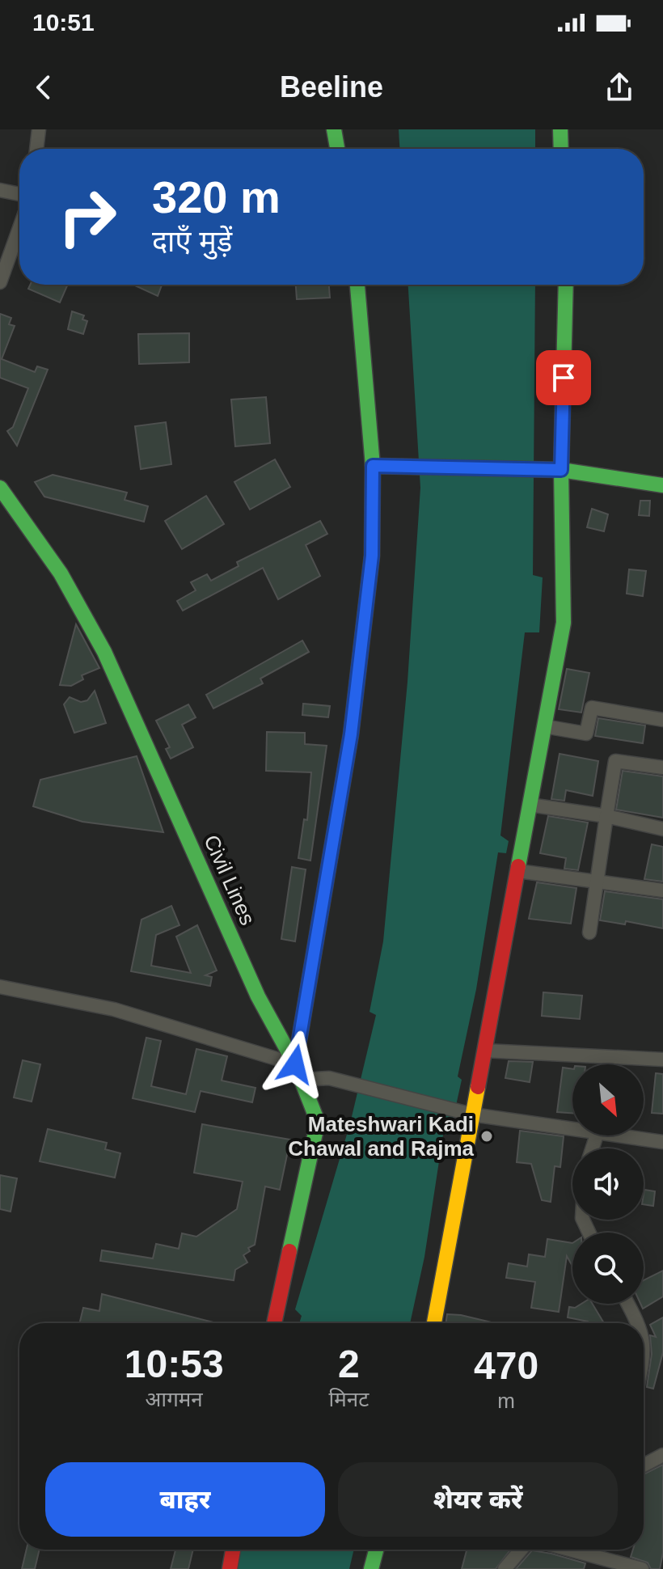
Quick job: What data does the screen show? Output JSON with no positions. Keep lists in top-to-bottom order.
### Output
{
  "streets": {
    "street": ["Civil Lines"]
  },
  "places": ["Mateshwari Kadi Chawal and Rajma"],
  "north": "bottom right",
  "page": {
    "status": "10:51",
    "header": "Beeline",
    "turn": ["320 m", "दाएँ मुड़ें"],
    "eta": [
      "10:53",
      "आगमन",
      "2",
      "मिनट",
      "470",
      "m"
    ],
    "buttons": ["बाहर", "शेयर करें"]
  }
}
